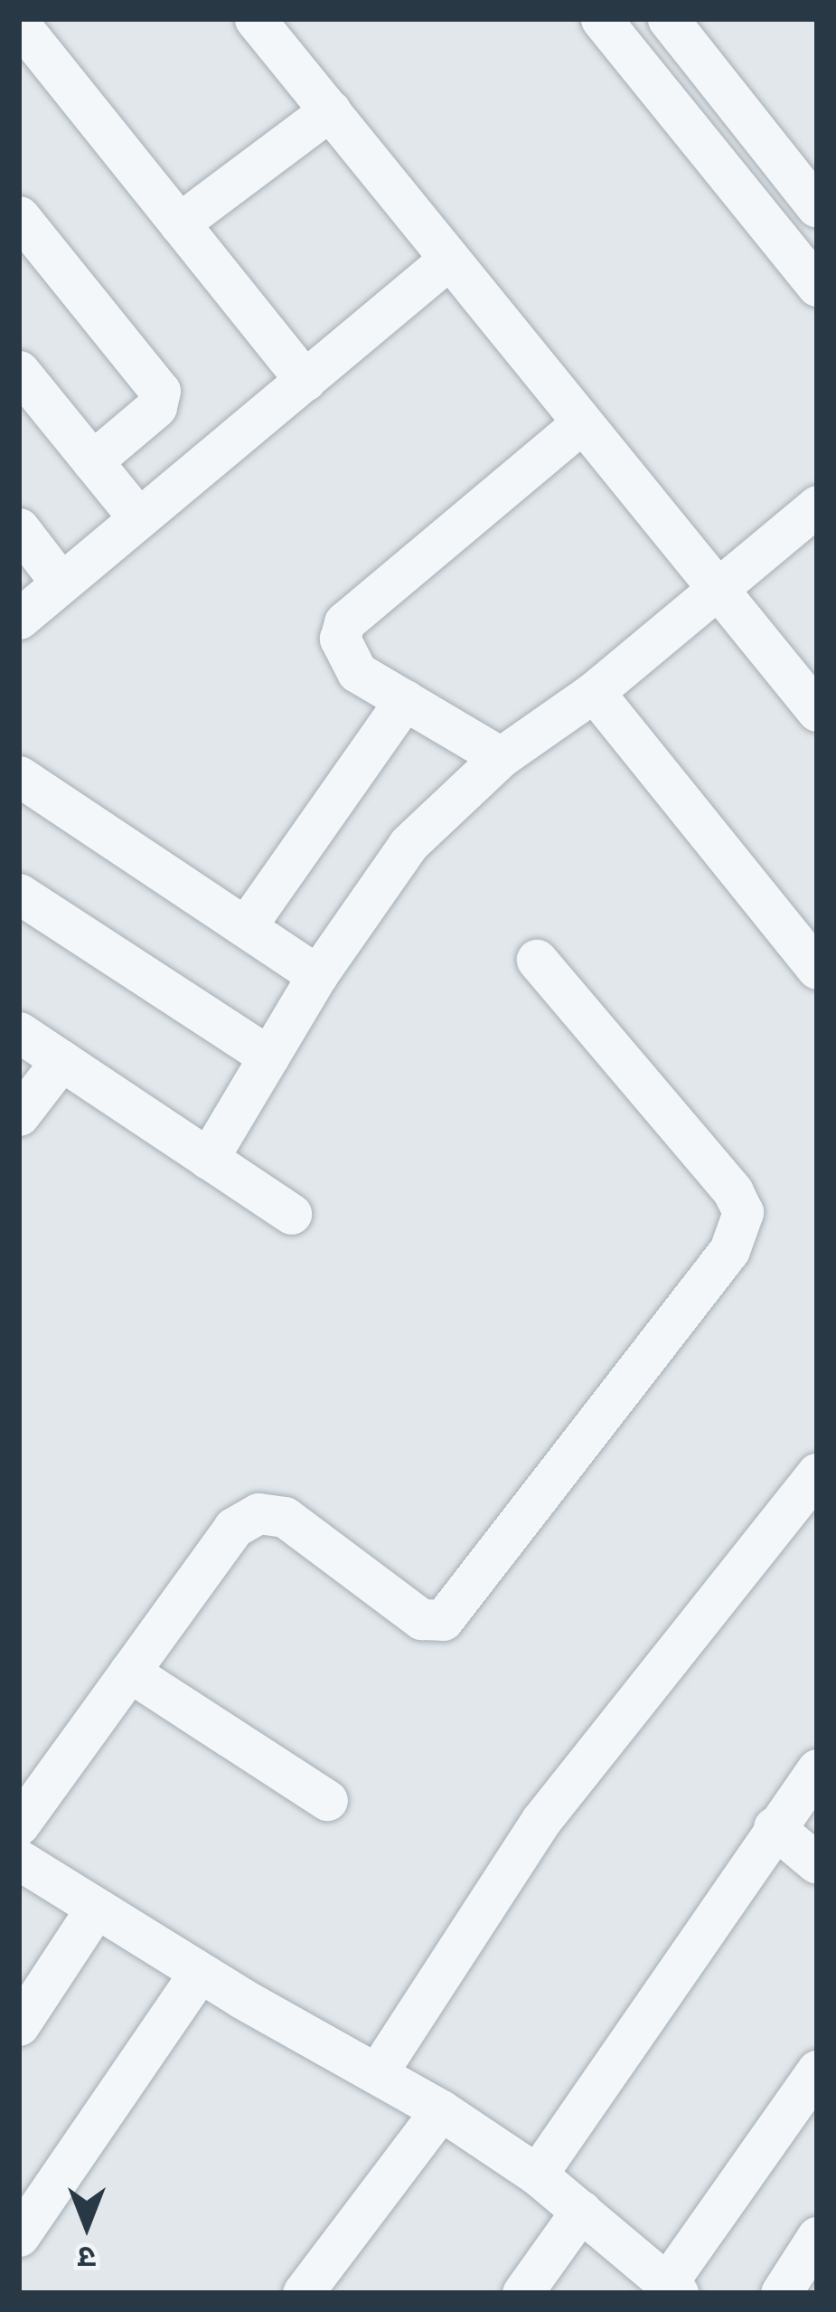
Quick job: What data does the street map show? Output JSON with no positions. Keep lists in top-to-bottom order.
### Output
{
  "north": "bottom"
}
